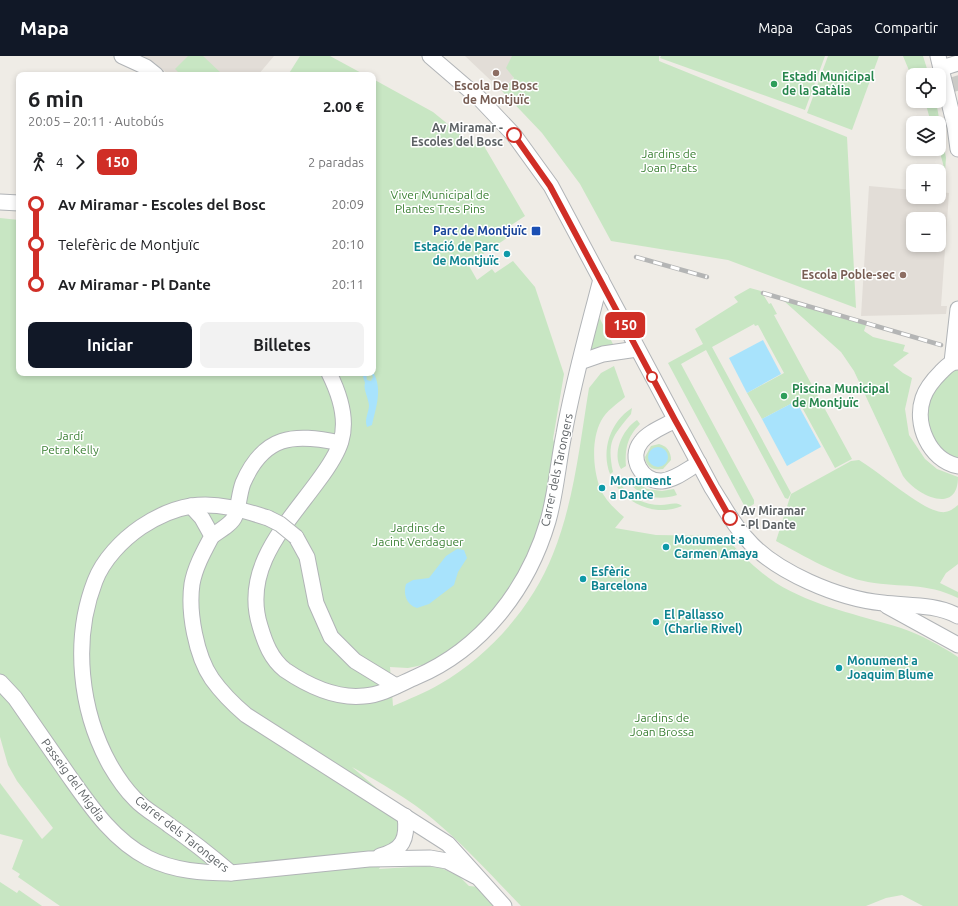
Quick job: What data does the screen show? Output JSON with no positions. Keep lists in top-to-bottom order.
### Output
{
  "streets": {
    "street": ["Carrer dels Tarongers", "Passeig del Migdia"]
  },
  "crossings": [
    ["Carrer dels Tarongers", "Passeig del Migdia"]
  ],
  "parks": [
    "Jardins de Joan Prats",
    "Viver Municipal de Plantes Tres Pins",
    "Jardí Petra Kelly",
    "Jardins de Jacint Verdaguer",
    "Jardins de Joan Brossa"
  ],
  "places": {
    "other": [
      "Escola De Bosc de Montjuïc",
      "Estadi Municipal de la Satàlia",
      "Av Miramar - Escoles del Bosc",
      "Estació de Parc de Montjuïc",
      "Escola Poble-sec",
      "Piscina Municipal de Montjuïc",
      "Monument a Dante",
      "Av Miramar - Pl Dante",
      "Monument a Carmen Amaya",
      "Esfèric Barcelona",
      "El Pallasso (Charlie Rivel)",
      "Monument a Joaquim Blume"
    ],
    "transit": ["Parc de Montjuïc"]
  },
  "lines": ["bus line 150"],
  "page": {
    "header": "Mapa",
    "nav": ["Mapa", "Capas", "Compartir"],
    "on_map": "150",
    "map_buttons": ["+", "−"],
    "heading": ["6 min", "20:05 – 20:11 · Autobús", "2.00 €"],
    "legs": ["4", "150", "2 paradas"],
    "list": [
      {
        "name": "Av Miramar - Escoles del Bosc",
        "value": "20:09"
      },
      {
        "name": "Telefèric de Montjuïc",
        "value": "20:10"
      },
      {
        "name": "Av Miramar - Pl Dante",
        "value": "20:11"
      }
    ],
    "buttons": ["Iniciar", "Billetes"]
  }
}
